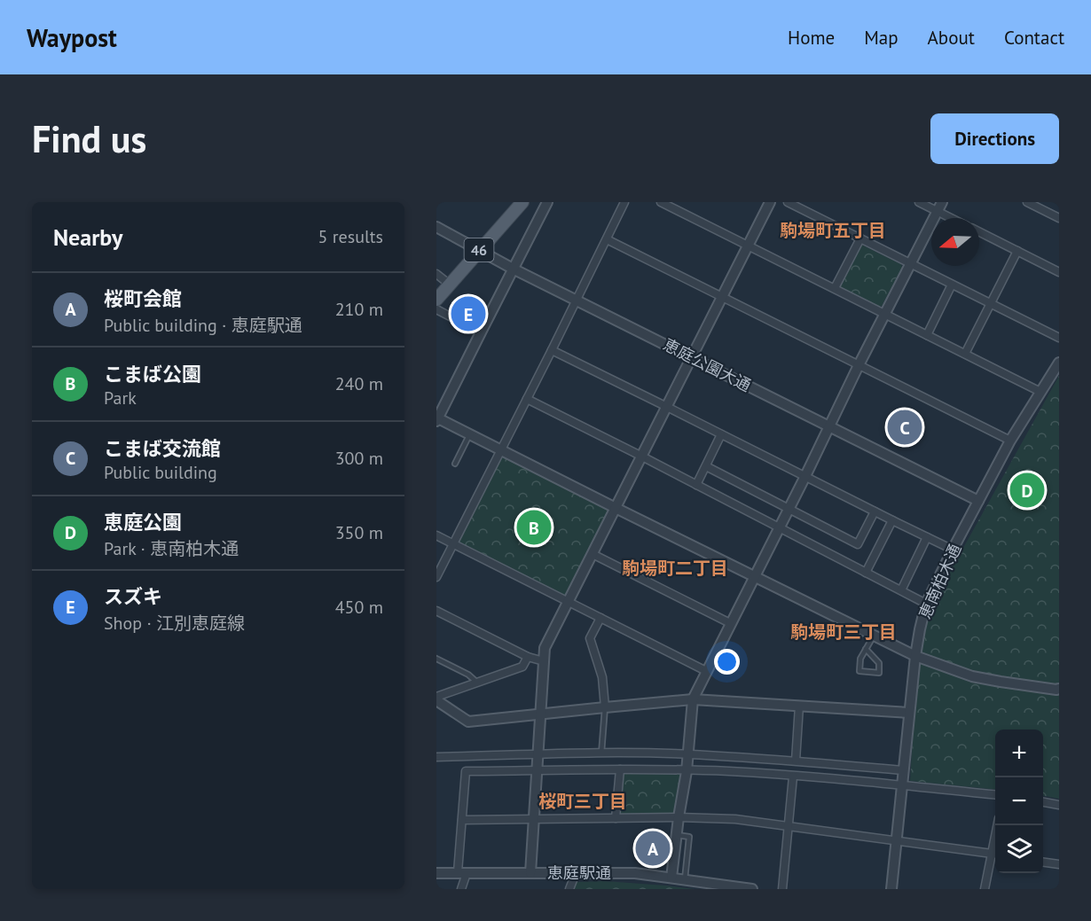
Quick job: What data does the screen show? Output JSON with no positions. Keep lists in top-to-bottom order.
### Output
{
  "streets": {
    "main road": ["46"],
    "street": ["恵庭公園大通", "恵南柏木通", "恵庭駅通"]
  },
  "crossings": [
    ["46", "恵庭公園大通"],
    ["恵庭公園大通", "恵南柏木通"]
  ],
  "districts": [
    "駒場町五丁目",
    "駒場町二丁目",
    "駒場町三丁目",
    "桜町三丁目"
  ],
  "north": "left",
  "page": {
    "header": "Waypost",
    "nav": [
      "Home",
      "Map",
      "About",
      "Contact"
    ],
    "buttons": "Directions",
    "title": "Find us",
    "heading": ["Nearby", "5 results"],
    "list": [
      {
        "mark": "A",
        "name": "桜町会館",
        "note": "Public building · 恵庭駅通",
        "value": "210 m"
      },
      {
        "mark": "B",
        "name": "こまば公園",
        "note": "Park",
        "value": "240 m"
      },
      {
        "mark": "C",
        "name": "こまば交流館",
        "note": "Public building",
        "value": "300 m"
      },
      {
        "mark": "D",
        "name": "恵庭公園",
        "note": "Park · 恵南柏木通",
        "value": "350 m"
      },
      {
        "mark": "E",
        "name": "スズキ",
        "note": "Shop · 江別恵庭線",
        "value": "450 m"
      }
    ],
    "pins": [
      "E",
      "C",
      "D",
      "B",
      "A"
    ],
    "map_buttons": ["+", "−"]
  }
}
